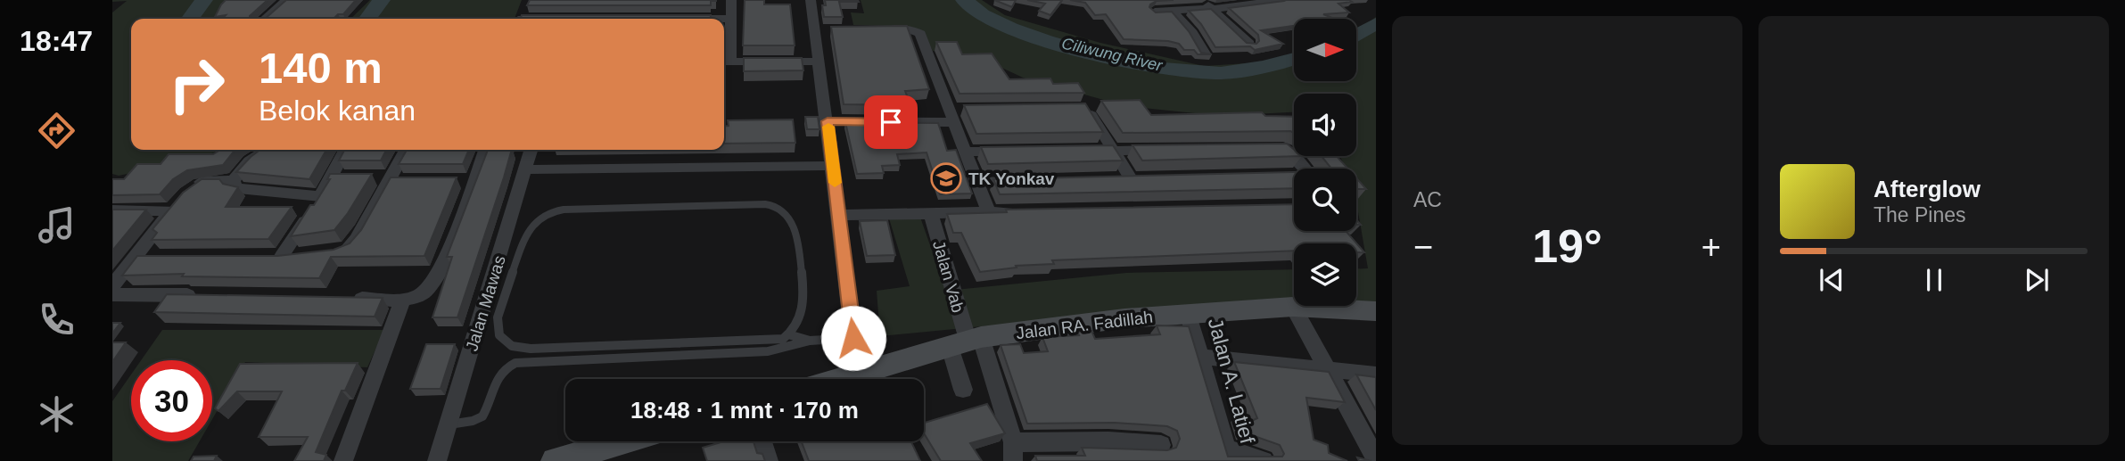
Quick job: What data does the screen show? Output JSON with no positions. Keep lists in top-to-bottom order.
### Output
{
  "streets": {
    "main road": ["Jalan RA. Fadillah"],
    "street": ["Jalan Vab", "Jalan Mawas", "Jalan A. Latief"]
  },
  "crossings": [
    ["Jalan Vab", "Jalan RA. Fadillah"],
    ["Jalan RA. Fadillah", "Jalan A. Latief"]
  ],
  "water": ["Ciliwung River"],
  "places": {
    "school or university": ["TK Yonkav"]
  },
  "north": "right",
  "page": {
    "tabs": "18:47",
    "tile": "AC",
    "turn": ["140 m", "Belok kanan"],
    "song": ["Afterglow", "The Pines"],
    "heat": ["−", "19°", "+"],
    "limit": "30",
    "trip": "18:48 · 1 mnt · 170 m"
  }
}
